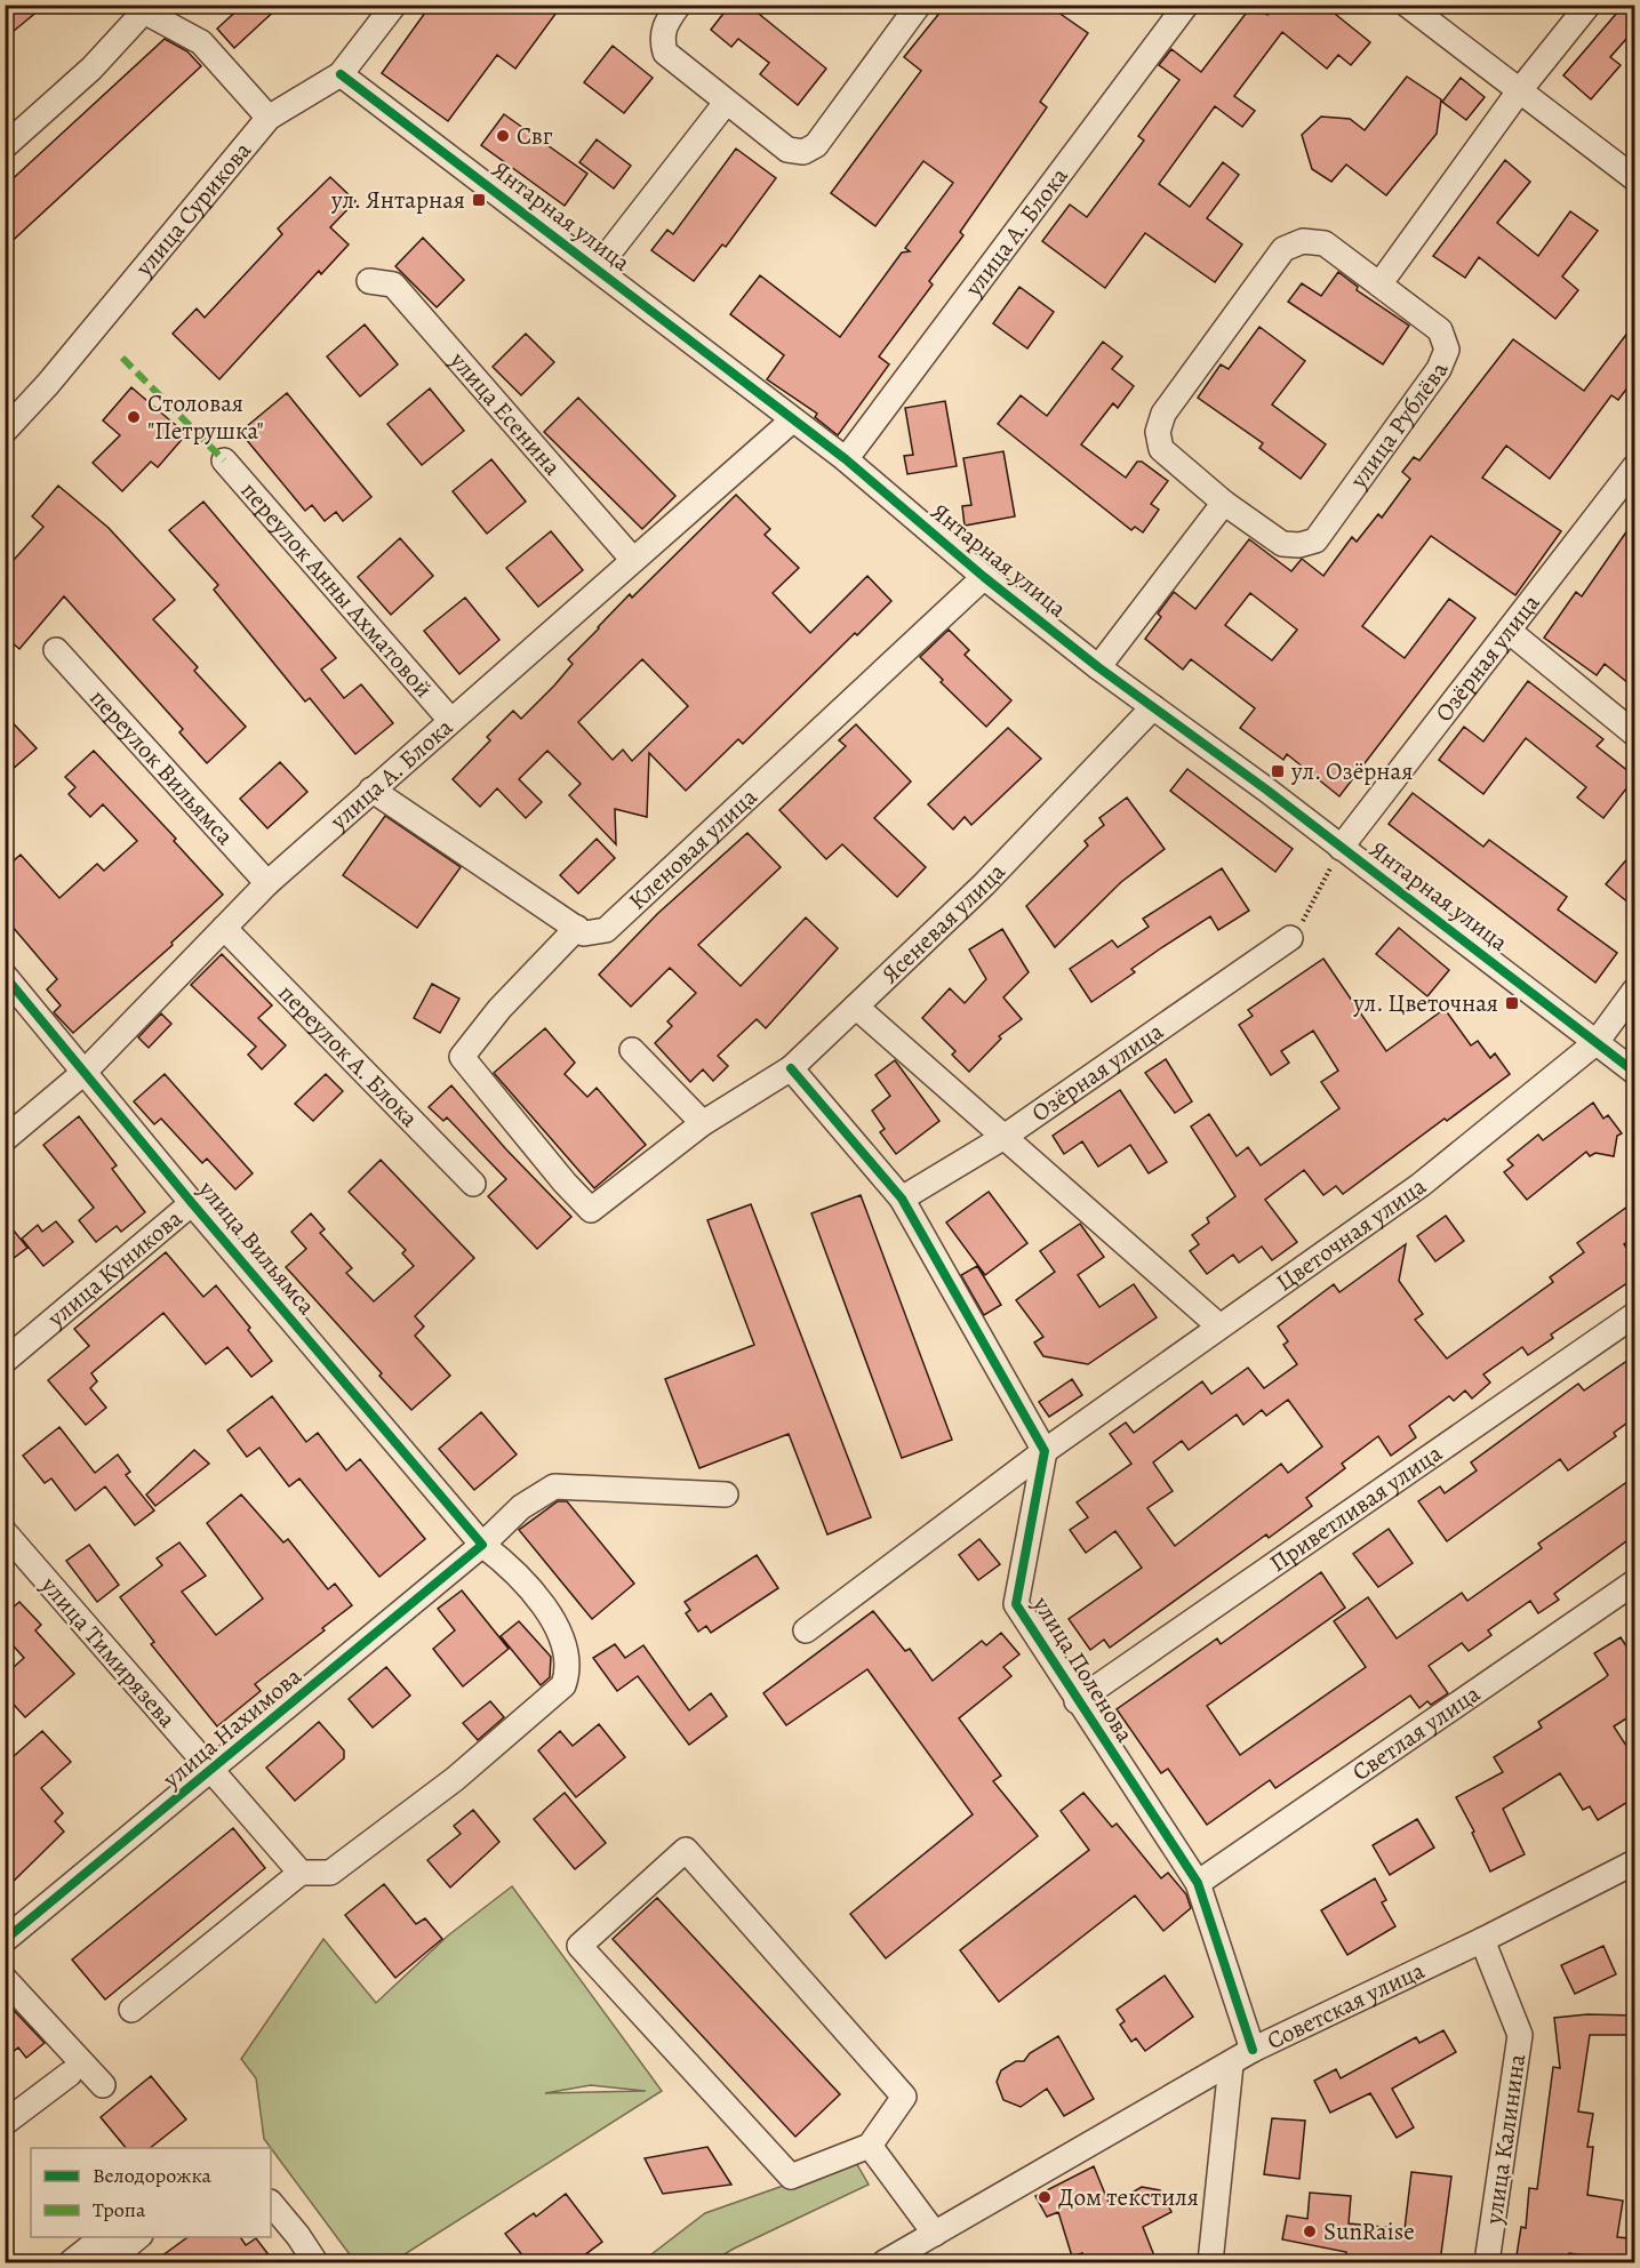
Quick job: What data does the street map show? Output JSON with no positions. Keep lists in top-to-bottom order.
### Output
{
  "streets": {
    "street": [
      "улица Сурикова",
      "Янтарная улица",
      "улица А. Блока",
      "улица Есенина",
      "улица Рублёва",
      "переулок Анны Ахматовой",
      "Озёрная улица",
      "переулок Вильямса",
      "Кленовая улица",
      "Ясеневая улица",
      "переулок А. Блока",
      "Цветочная улица",
      "улица Вильямса",
      "улица Куникова",
      "Приветливая улица",
      "улица Тимирязева",
      "улица Поленова",
      "улица Нахимова",
      "Светлая улица",
      "Советская улица",
      "улица Калинина"
    ]
  },
  "crossings": [
    ["улица Сурикова", "Янтарная улица"],
    ["Янтарная улица", "улица А. Блока"],
    ["Янтарная улица", "Озёрная улица"],
    ["Янтарная улица", "Кленовая улица"],
    ["Янтарная улица", "Ясеневая улица"],
    ["Янтарная улица", "Цветочная улица"],
    ["улица А. Блока", "улица Есенина"],
    ["улица А. Блока", "переулок Анны Ахматовой"],
    ["улица А. Блока", "переулок Вильямса"],
    ["улица А. Блока", "переулок А. Блока"],
    ["улица А. Блока", "улица Вильямса"],
    ["Кленовая улица", "Ясеневая улица"],
    ["Цветочная улица", "улица Поленова"],
    ["улица Вильямса", "улица Куникова"],
    ["улица Вильямса", "улица Тимирязева"],
    ["улица Вильямса", "улица Нахимова"],
    ["Приветливая улица", "улица Поленова"],
    ["улица Тимирязева", "улица Нахимова"],
    ["улица Поленова", "Светлая улица"],
    ["улица Поленова", "Советская улица"],
    ["Советская улица", "улица Калинина"]
  ],
  "places": {
    "other": [
      "Свг",
      "Столовая \"Петрушка\"",
      "Дом текстиля",
      "SunRaise"
    ],
    "transit": ["ул. Янтарная", "ул. Озёрная", "ул. Цветочная"]
  },
  "legend": ["Велодорожка", "Тропа"]
}
